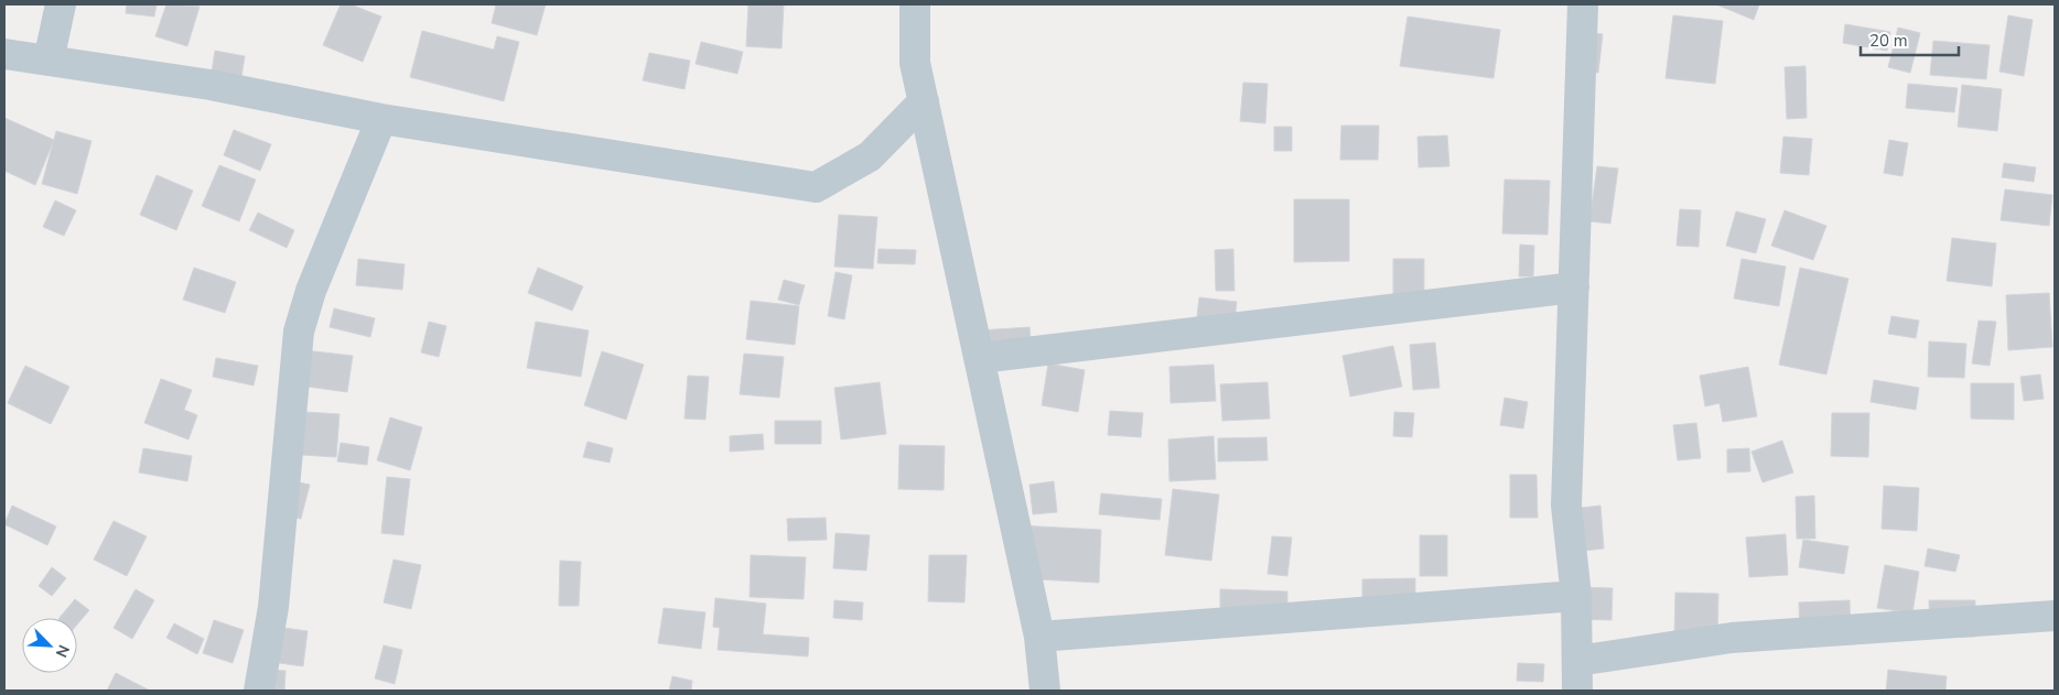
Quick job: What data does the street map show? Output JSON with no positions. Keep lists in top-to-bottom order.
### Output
{
  "scale_bar": "20 m",
  "north": "bottom right"
}
